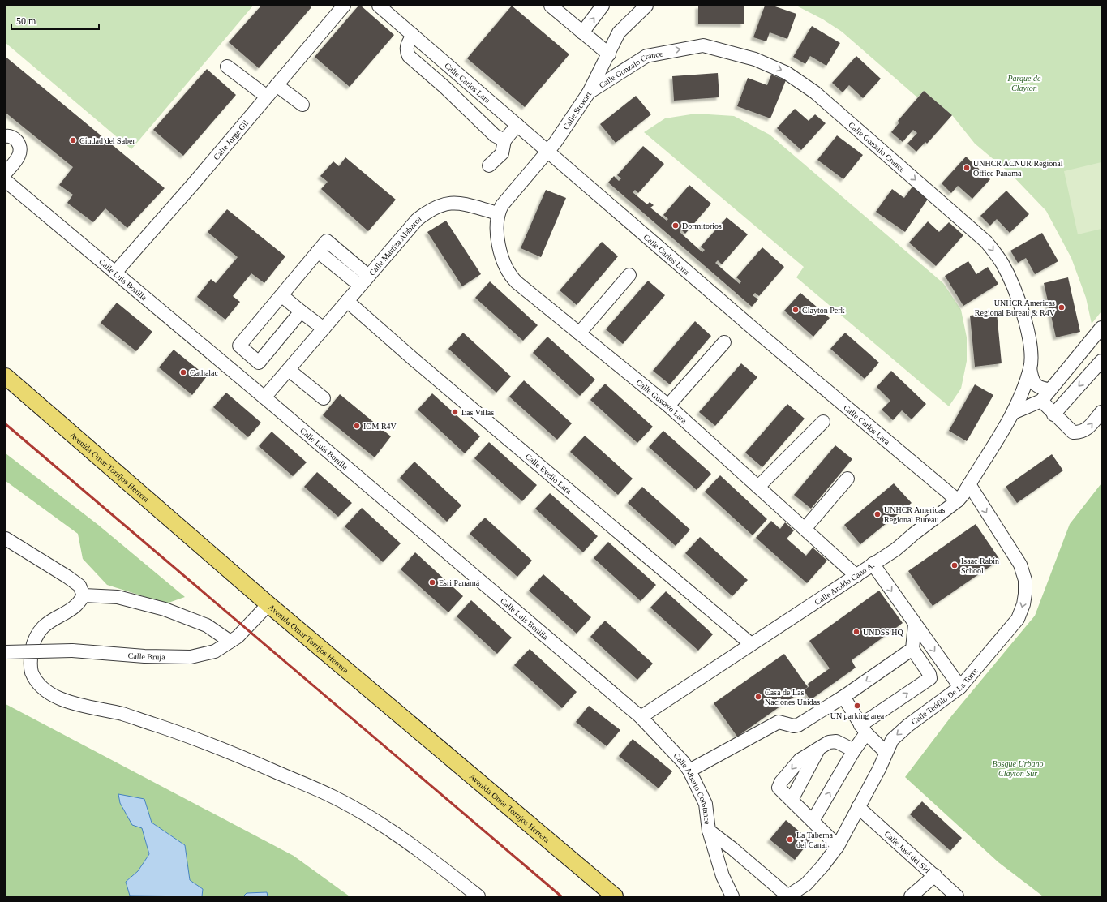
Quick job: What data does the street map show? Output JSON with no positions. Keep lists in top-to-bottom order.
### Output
{
  "streets": {
    "main road": ["Avenida Omar Torrijos Herrera"],
    "street": [
      "Calle Gonzalo Crance",
      "Calle Carlos Lara",
      "Calle Stewart",
      "Calle Jorge Gil",
      "Calle Martiza Alabarca",
      "Calle Luis Bonilla",
      "Calle Gustavo Lara",
      "Calle Evelio Lara",
      "Calle Aroldo Cano A.",
      "Calle Bruja",
      "Calle Teófilo De La Torre",
      "Calle Alberto Constance",
      "Calle José del Sid"
    ]
  },
  "crossings": [
    ["Calle Gonzalo Crance", "Calle Stewart"],
    ["Calle Gonzalo Crance", "Calle Aroldo Cano A."],
    ["Calle Carlos Lara", "Calle Stewart"],
    ["Calle Carlos Lara", "Calle Aroldo Cano A."],
    ["Calle Jorge Gil", "Calle Luis Bonilla"],
    ["Calle Martiza Alabarca", "Calle Luis Bonilla"],
    ["Calle Martiza Alabarca", "Calle Gustavo Lara"],
    ["Calle Martiza Alabarca", "Calle Evelio Lara"],
    ["Calle Luis Bonilla", "Calle Aroldo Cano A."],
    ["Calle Luis Bonilla", "Calle Alberto Constance"],
    ["Calle Gustavo Lara", "Calle Aroldo Cano A."],
    ["Avenida Omar Torrijos Herrera", "Calle Bruja"],
    ["Calle Evelio Lara", "Calle Aroldo Cano A."],
    ["Calle Aroldo Cano A.", "Calle Teófilo De La Torre"],
    ["Calle Aroldo Cano A.", "Calle Alberto Constance"],
    ["Calle Teófilo De La Torre", "Calle Alberto Constance"],
    ["Calle Teófilo De La Torre", "Calle José del Sid"]
  ],
  "one_way": ["Calle Gonzalo Crance", "Calle Teófilo De La Torre"],
  "parks": ["Parque de Clayton", "Bosque Urbano Clayton Sur"],
  "places": [
    "Ciudad del Saber",
    "UNHCR ACNUR Regional Office Panama",
    "Dormitorios",
    "UNHCR Americas Regional Bureau & R4V",
    "Clayton Perk",
    "Cathalac",
    "Las Villas",
    "IOM R4V",
    "UNHCR Americas Regional Bureau",
    "Isaac Rabin School",
    "Esri Panamá",
    "UNDSS HQ",
    "Casa de Las Naciones Unidas",
    "UN parking area",
    "La Taberna del Canal"
  ],
  "scale_bar": "50 m"
}
